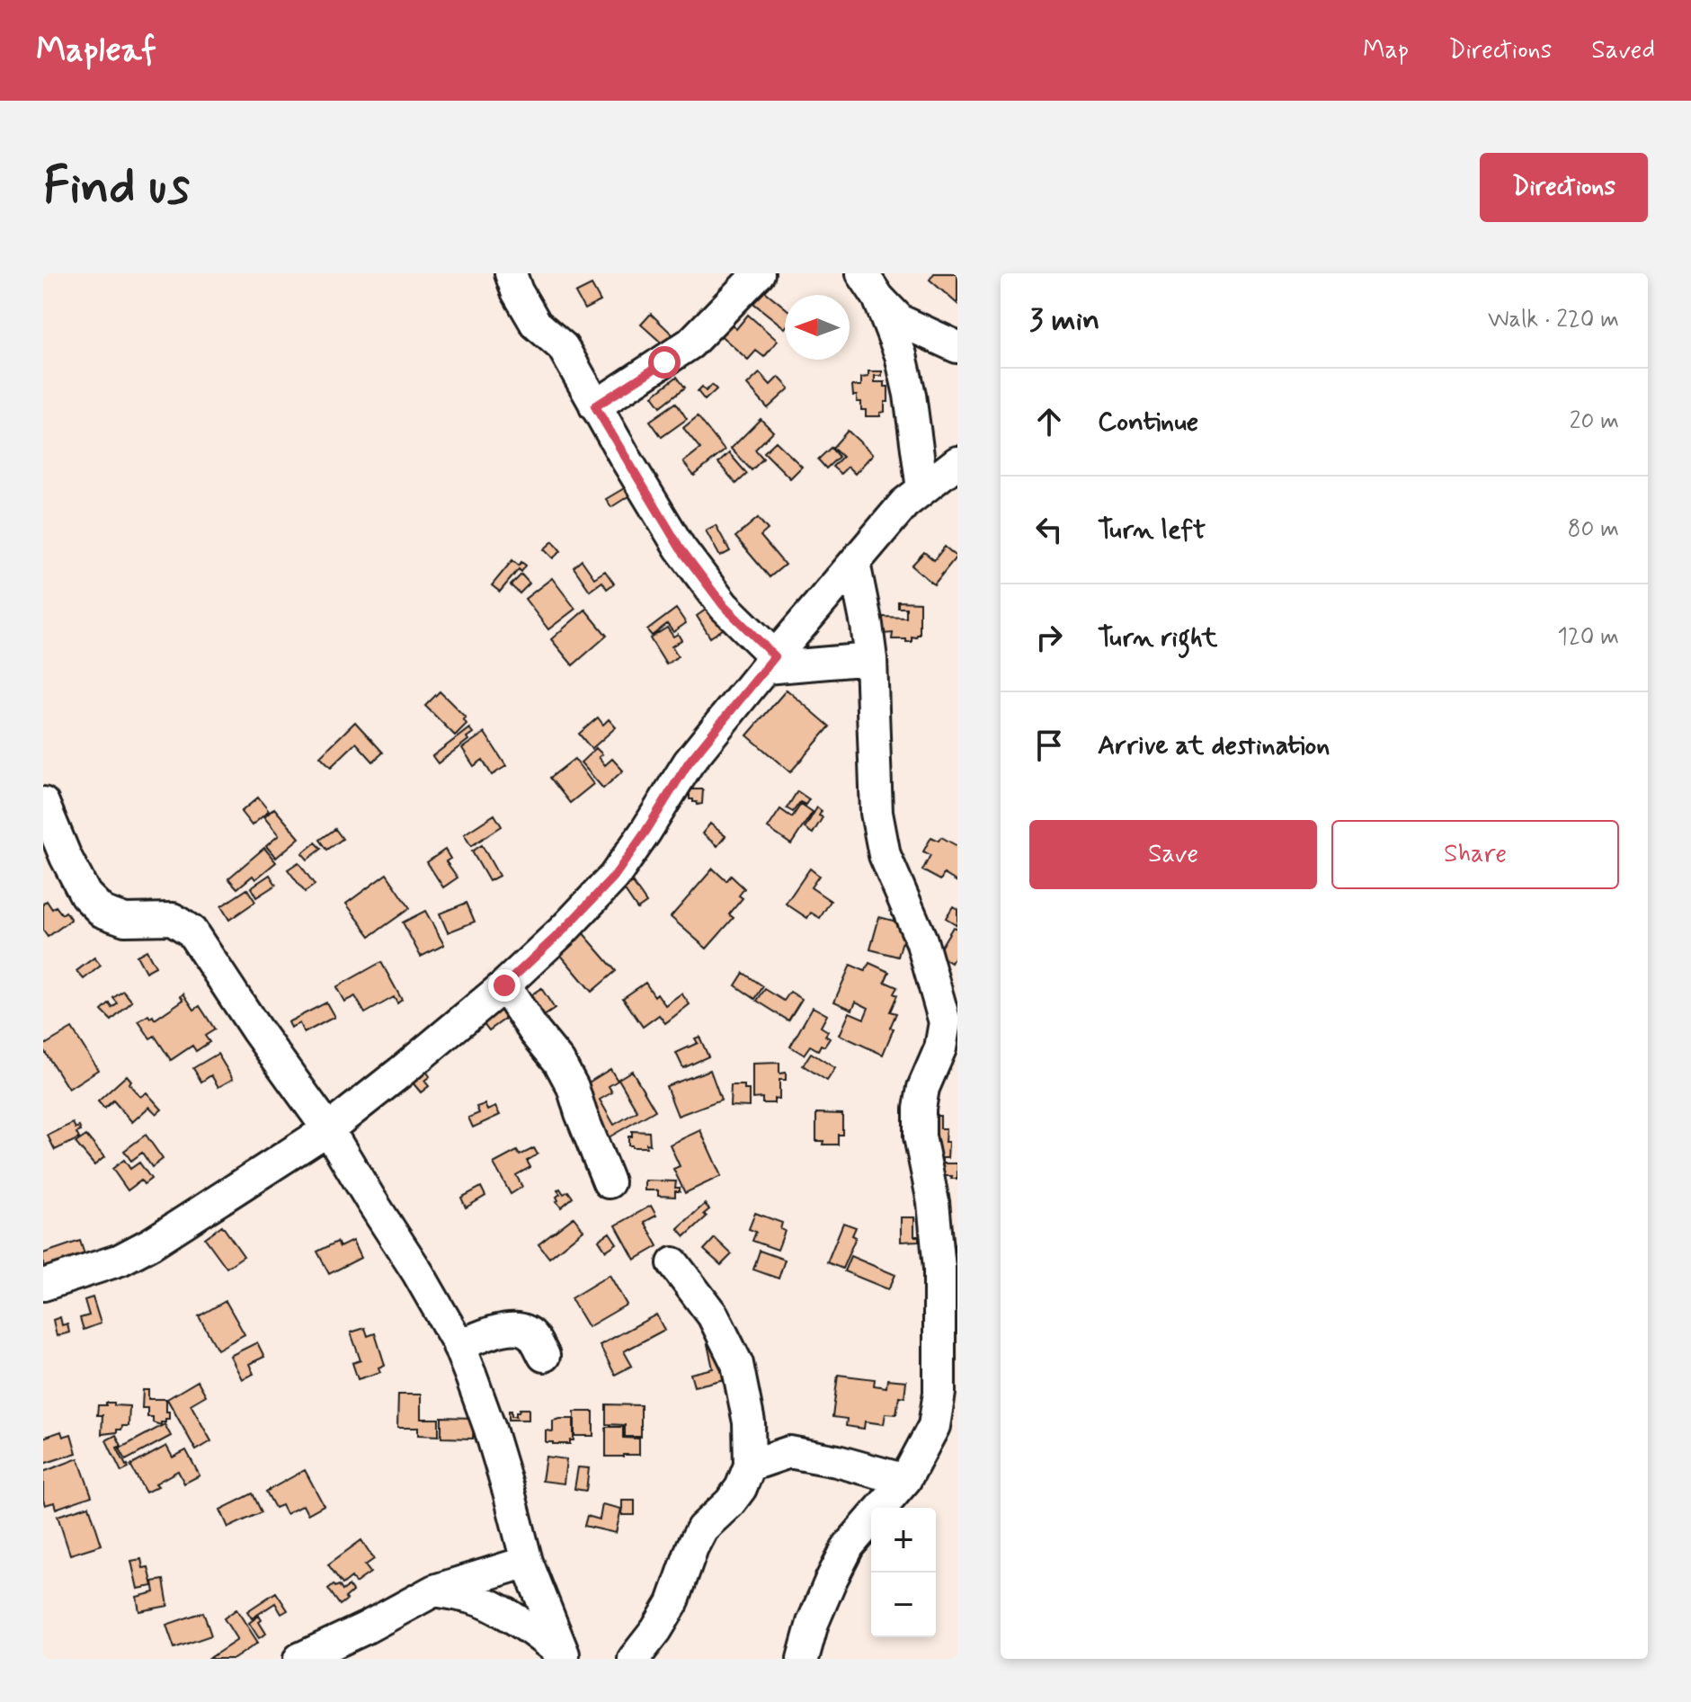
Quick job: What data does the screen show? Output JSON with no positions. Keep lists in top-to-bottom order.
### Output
{
  "north": "left",
  "page": {
    "header": "Mapleaf",
    "nav": ["Map", "Directions", "Saved"],
    "buttons": [
      "Directions",
      ["Save", "Share"]
    ],
    "title": "Find us",
    "heading": ["3 min", "Walk · 220 m"],
    "list": [
      ["Continue", "20 m"],
      ["Turn left", "80 m"],
      ["Turn right", "120 m"],
      "Arrive at destination"
    ],
    "map_buttons": ["+", "−"]
  }
}
